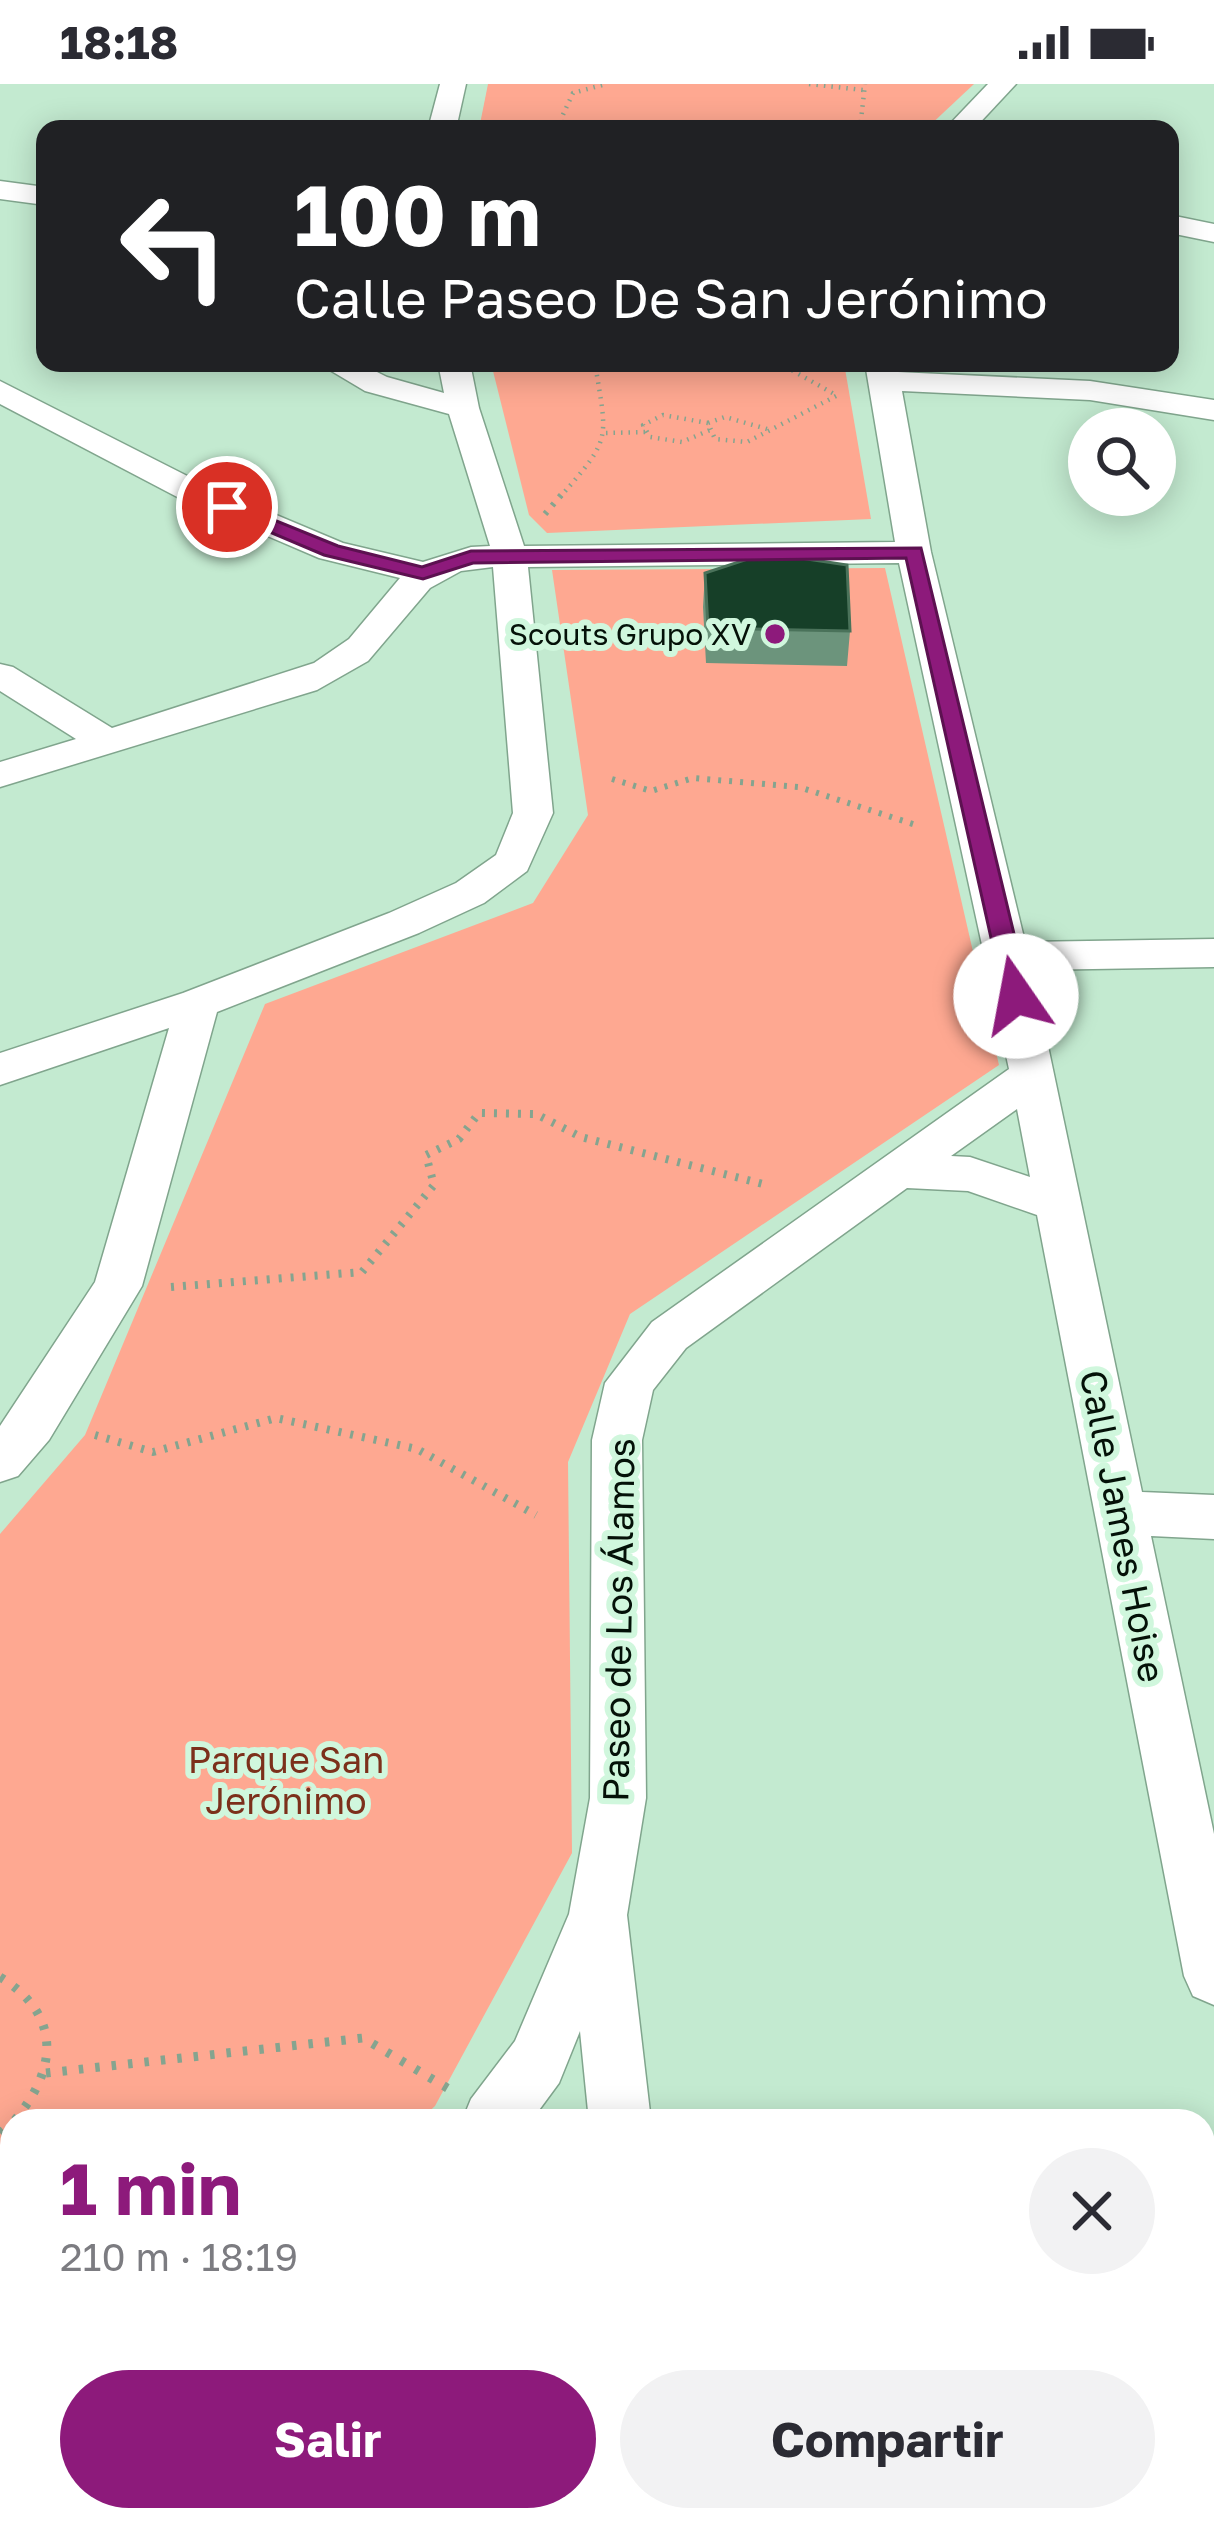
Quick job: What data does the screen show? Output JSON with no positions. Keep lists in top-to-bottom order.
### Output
{
  "streets": {
    "street": ["Calle James Hoise", "Paseo de Los Álamos"]
  },
  "crossings": [
    ["Calle James Hoise", "Paseo de Los Álamos"]
  ],
  "parks": ["Parque San Jerónimo"],
  "places": ["Scouts Grupo XV"],
  "page": {
    "status": "18:18",
    "turn": ["100 m", "Calle Paseo De San Jerónimo"],
    "heading": ["1 min", "210 m · 18:19"],
    "buttons": ["Salir", "Compartir"]
  }
}
